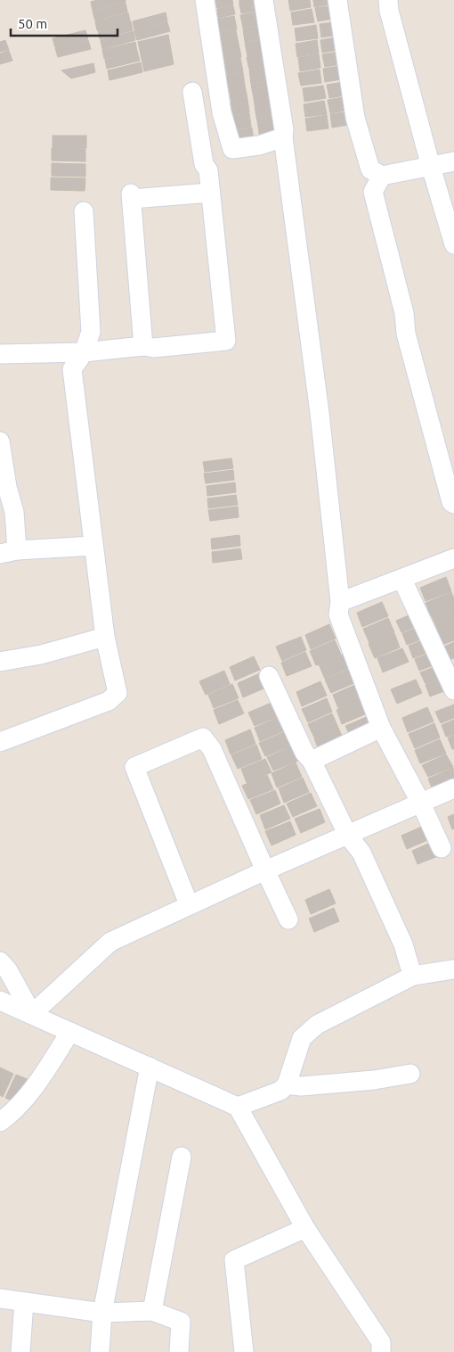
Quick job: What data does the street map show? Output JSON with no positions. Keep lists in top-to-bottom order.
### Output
{
  "scale_bar": "50 m"
}
